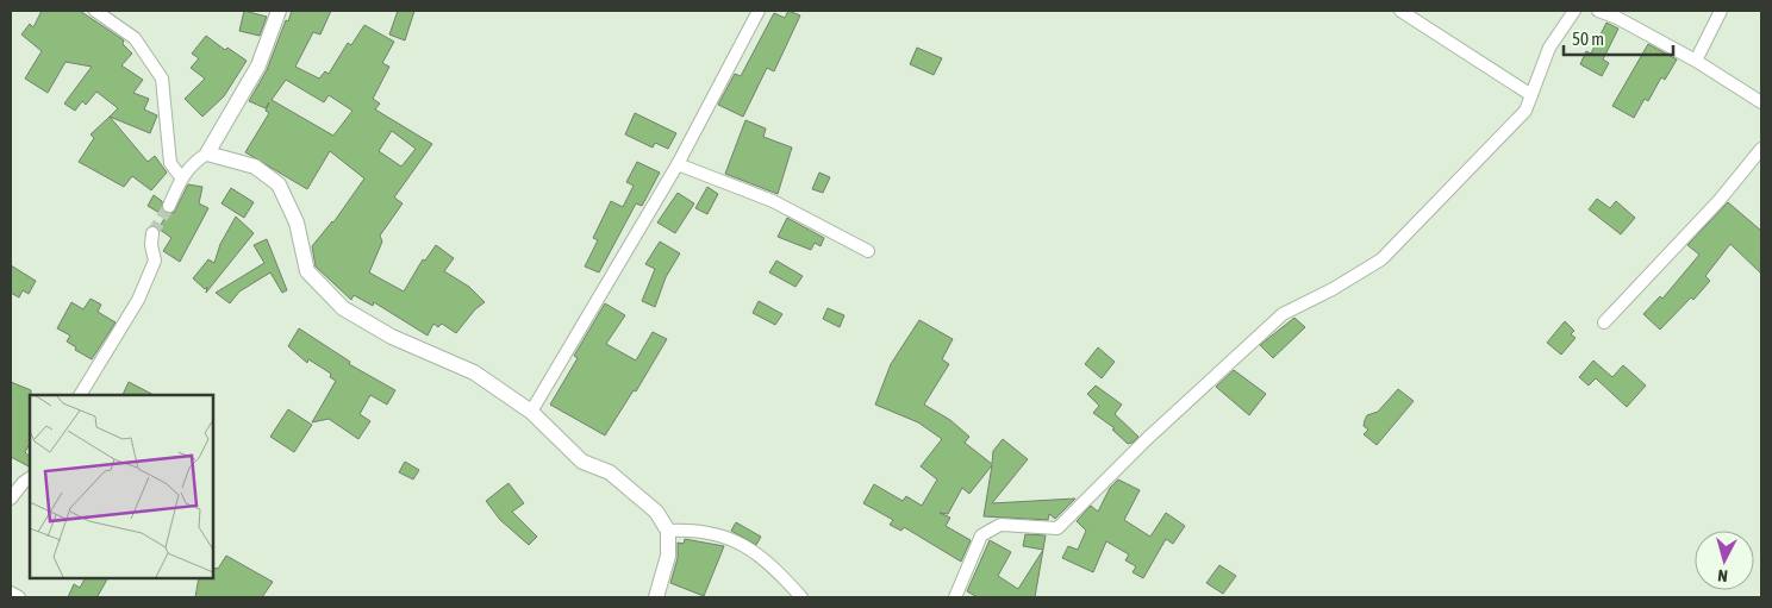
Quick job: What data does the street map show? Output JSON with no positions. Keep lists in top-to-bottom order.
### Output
{
  "scale_bar": "50 m",
  "north": "bottom"
}
